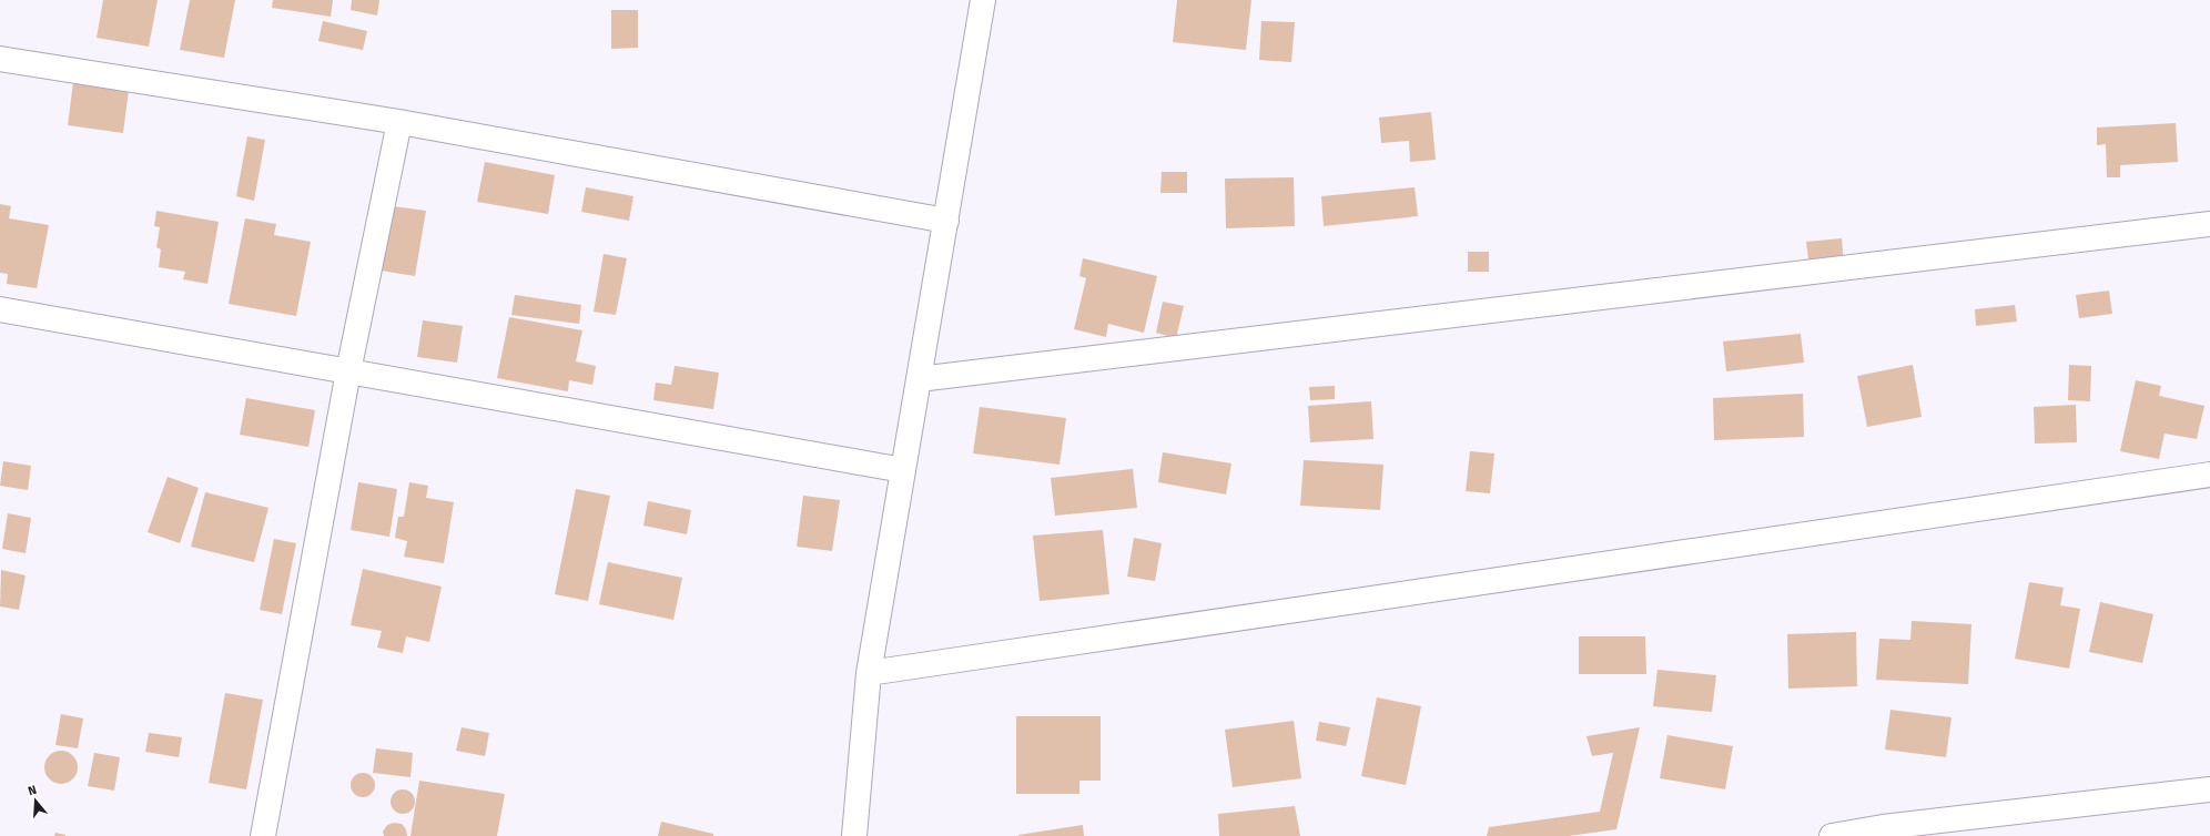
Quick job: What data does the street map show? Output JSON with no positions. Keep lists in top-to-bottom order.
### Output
{
  "north": "top"
}
